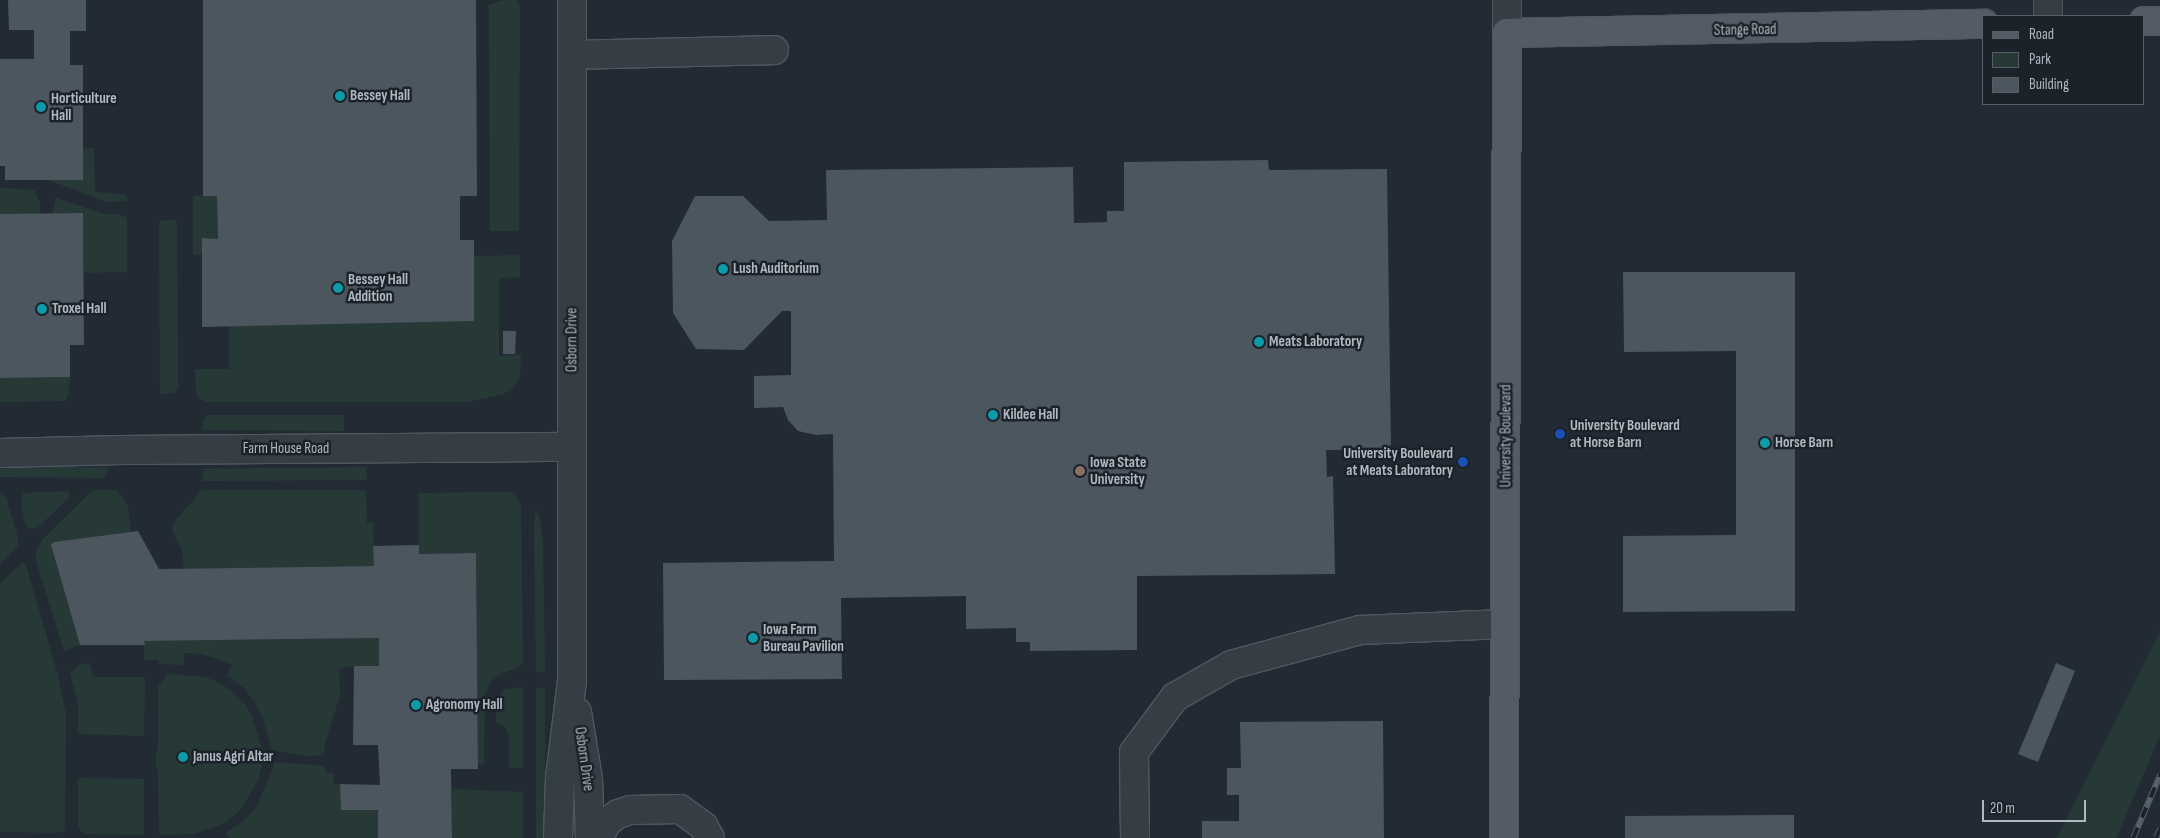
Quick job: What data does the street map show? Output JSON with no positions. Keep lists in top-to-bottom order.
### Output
{
  "streets": {
    "main road": ["Stange Road", "University Boulevard"],
    "street": ["Osborn Drive", "Farm House Road"]
  },
  "crossings": [
    ["Stange Road", "University Boulevard"],
    ["Osborn Drive", "Farm House Road"]
  ],
  "places": [
    "Bessey Hall",
    "Horticulture Hall",
    "Lush Auditorium",
    "Bessey Hall Addition",
    "Troxel Hall",
    "Meats Laboratory",
    "Kildee Hall",
    "University Boulevard at Horse Barn",
    "Horse Barn",
    "University Boulevard at Meats Laboratory",
    "Iowa State University",
    "Iowa Farm Bureau Pavilion",
    "Agronomy Hall",
    "Janus Agri Altar"
  ],
  "legend": ["Road", "Park", "Building"],
  "scale_bar": "20 m"
}
